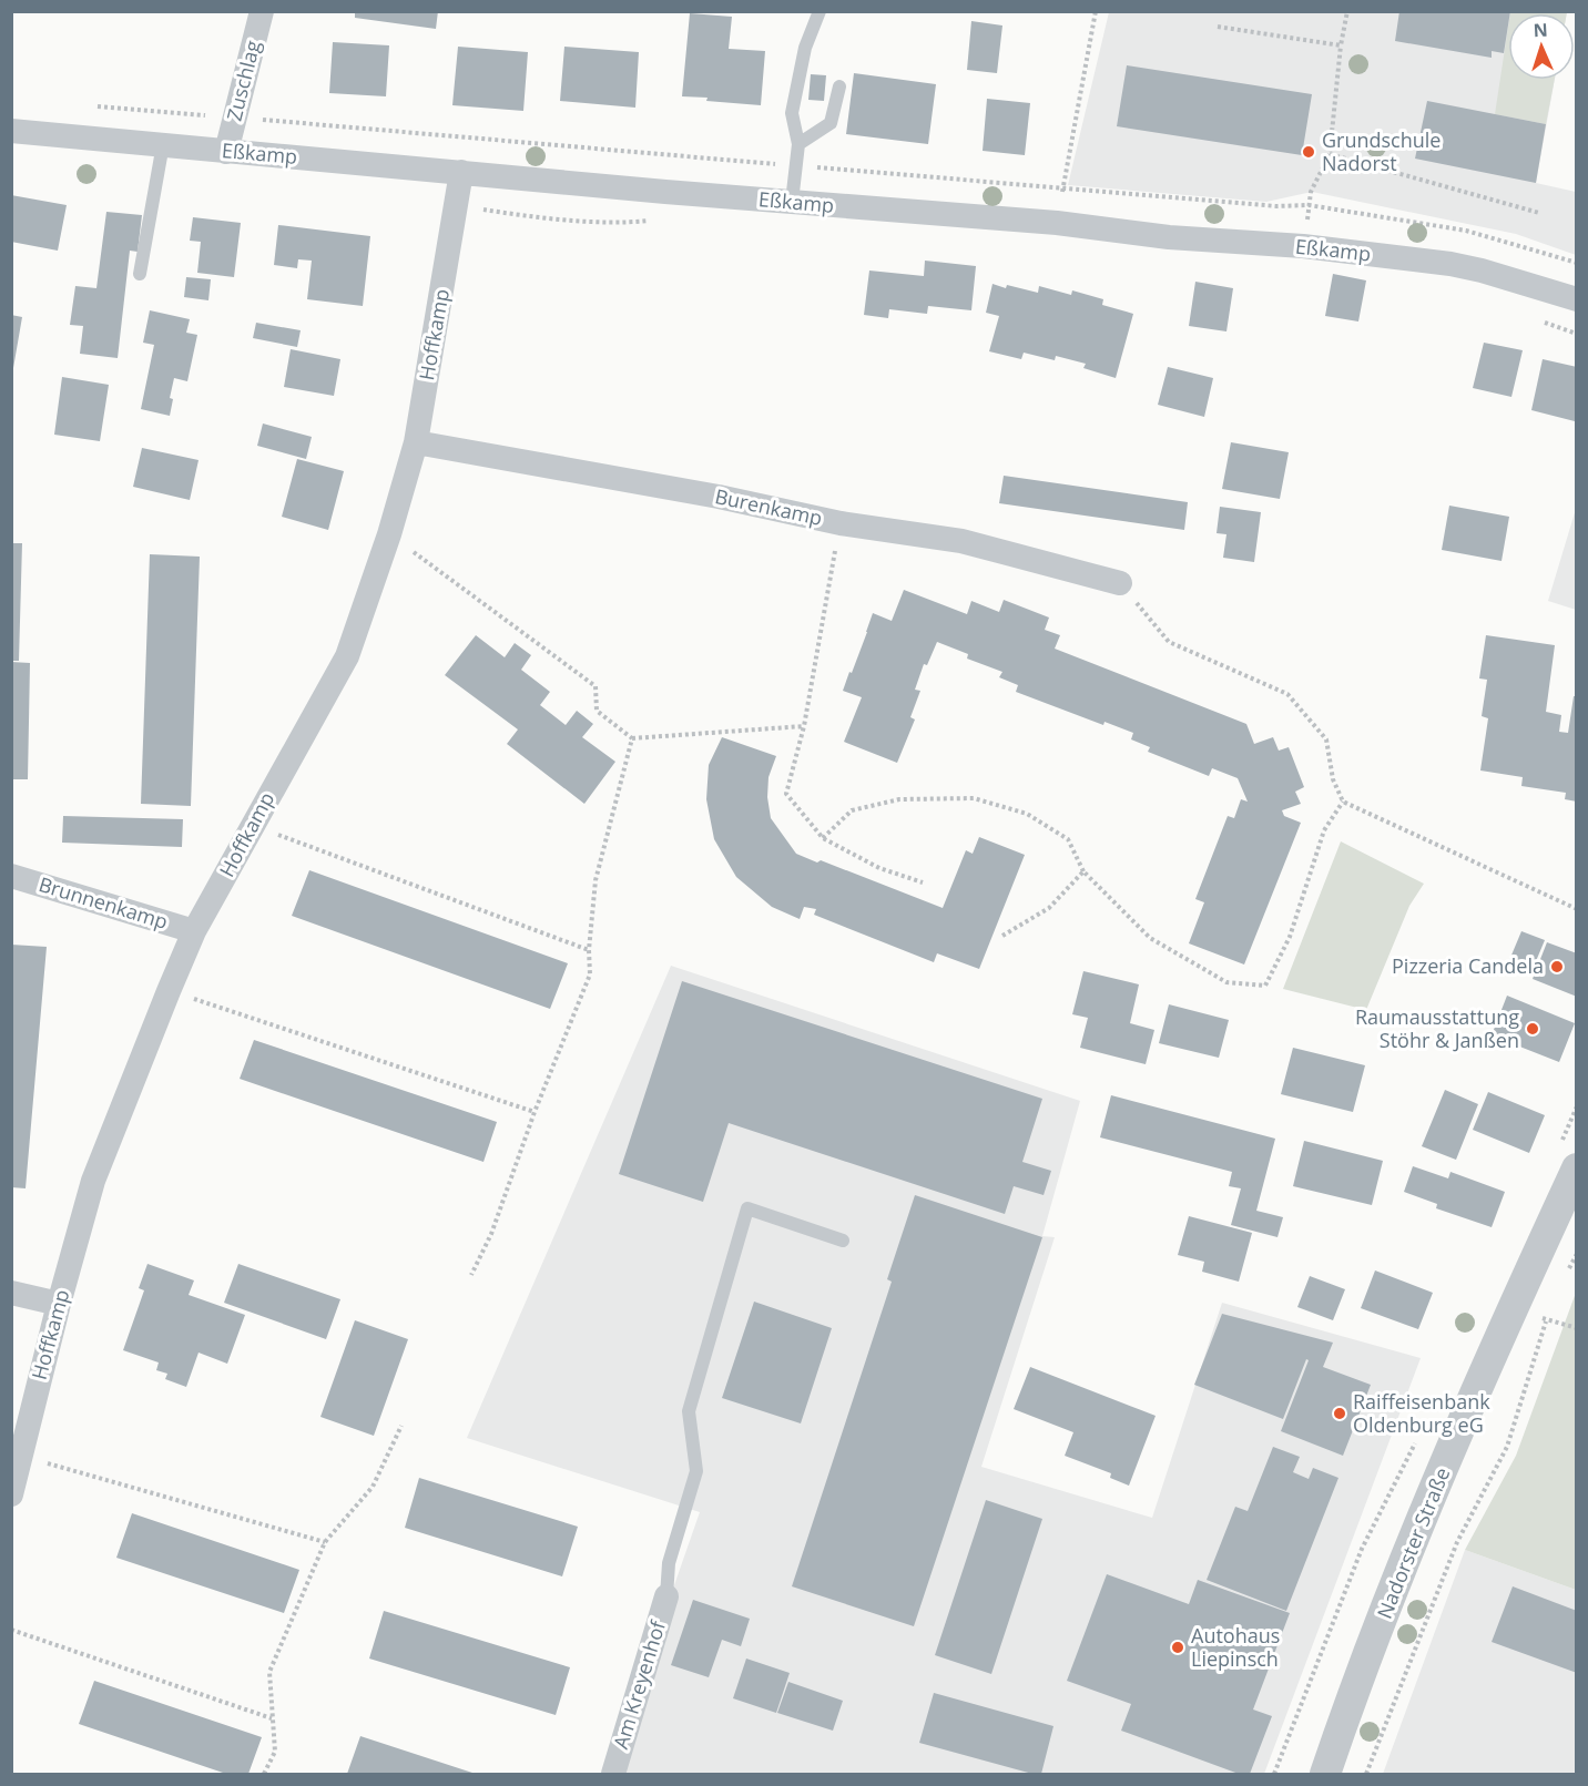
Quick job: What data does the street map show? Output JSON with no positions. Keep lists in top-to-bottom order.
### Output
{
  "streets": {
    "street": [
      "Zuschlag",
      "Eßkamp",
      "Hoffkamp",
      "Burenkamp",
      "Brunnenkamp",
      "Nadorster Straße",
      "Am Kreyenhof"
    ]
  },
  "crossings": [
    ["Zuschlag", "Eßkamp"],
    ["Eßkamp", "Hoffkamp"],
    ["Hoffkamp", "Burenkamp"],
    ["Hoffkamp", "Brunnenkamp"]
  ],
  "places": [
    "Grundschule Nadorst",
    "Pizzeria Candela",
    "Raumausstattung Stöhr & Janßen",
    "Raiffeisenbank Oldenburg eG",
    "Autohaus Liepinsch"
  ],
  "north": "top"
}
